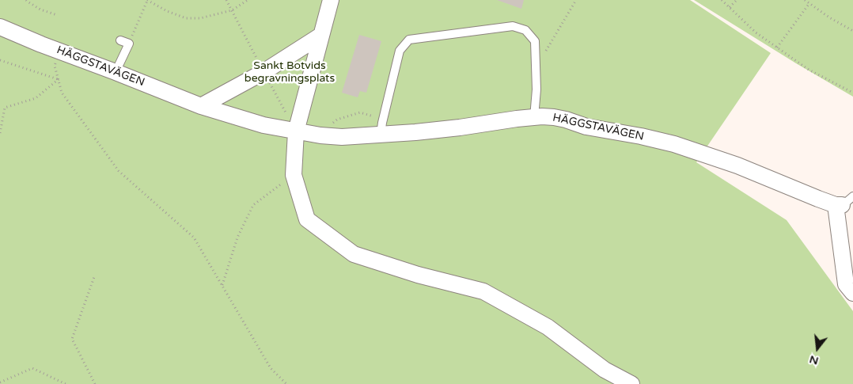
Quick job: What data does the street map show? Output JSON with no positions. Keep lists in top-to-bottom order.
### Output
{
  "streets": {
    "street": ["HÄGGSTAVÄGEN"]
  },
  "parks": ["Sankt Botvids begravningsplats"],
  "north": "bottom"
}
